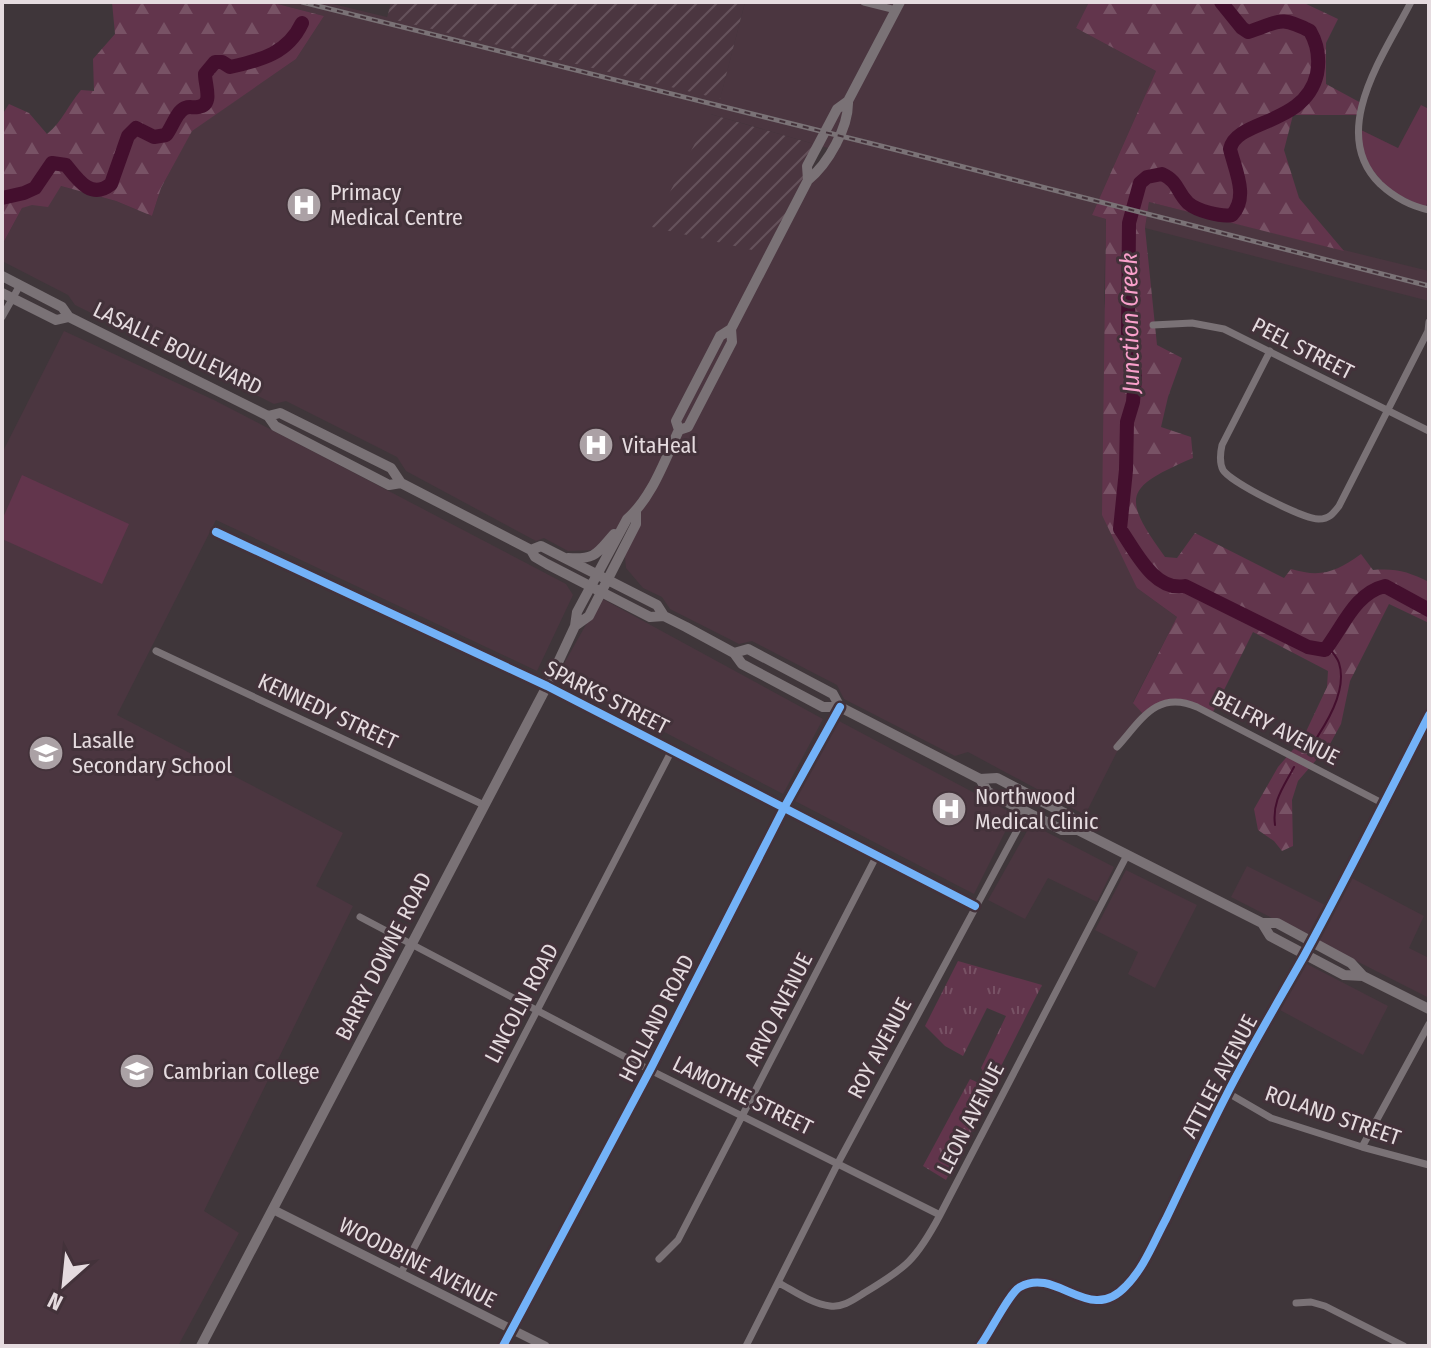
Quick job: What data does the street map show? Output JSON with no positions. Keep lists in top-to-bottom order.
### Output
{
  "streets": {
    "main road": ["LASALLE BOULEVARD", "BARRY DOWNE ROAD"],
    "street": [
      "PEEL STREET",
      "SPARKS STREET",
      "KENNEDY STREET",
      "BELFRY AVENUE",
      "LINCOLN ROAD",
      "ARVO AVENUE",
      "HOLLAND ROAD",
      "ROY AVENUE",
      "ATTLEE AVENUE",
      "LAMOTHE STREET",
      "ROLAND STREET",
      "LEON AVENUE",
      "WOODBINE AVENUE"
    ]
  },
  "crossings": [
    ["LASALLE BOULEVARD", "BARRY DOWNE ROAD"],
    ["LASALLE BOULEVARD", "HOLLAND ROAD"],
    ["LASALLE BOULEVARD", "ROY AVENUE"],
    ["LASALLE BOULEVARD", "ATTLEE AVENUE"],
    ["LASALLE BOULEVARD", "LEON AVENUE"],
    ["SPARKS STREET", "BARRY DOWNE ROAD"],
    ["SPARKS STREET", "LINCOLN ROAD"],
    ["SPARKS STREET", "ARVO AVENUE"],
    ["SPARKS STREET", "HOLLAND ROAD"],
    ["SPARKS STREET", "ROY AVENUE"],
    ["KENNEDY STREET", "BARRY DOWNE ROAD"],
    ["BELFRY AVENUE", "ATTLEE AVENUE"],
    ["BARRY DOWNE ROAD", "LAMOTHE STREET"],
    ["BARRY DOWNE ROAD", "WOODBINE AVENUE"],
    ["LINCOLN ROAD", "LAMOTHE STREET"],
    ["LINCOLN ROAD", "WOODBINE AVENUE"],
    ["ARVO AVENUE", "LAMOTHE STREET"],
    ["HOLLAND ROAD", "LAMOTHE STREET"],
    ["HOLLAND ROAD", "WOODBINE AVENUE"],
    ["ROY AVENUE", "LAMOTHE STREET"],
    ["ROY AVENUE", "LEON AVENUE"],
    ["ATTLEE AVENUE", "ROLAND STREET"],
    ["LAMOTHE STREET", "LEON AVENUE"]
  ],
  "water": ["Junction Creek"],
  "places": {
    "hospital": ["Primacy Medical Centre", "VitaHeal", "Northwood Medical Clinic"],
    "school or university": ["Lasalle Secondary School", "Cambrian College"]
  },
  "north": "bottom left"
}
